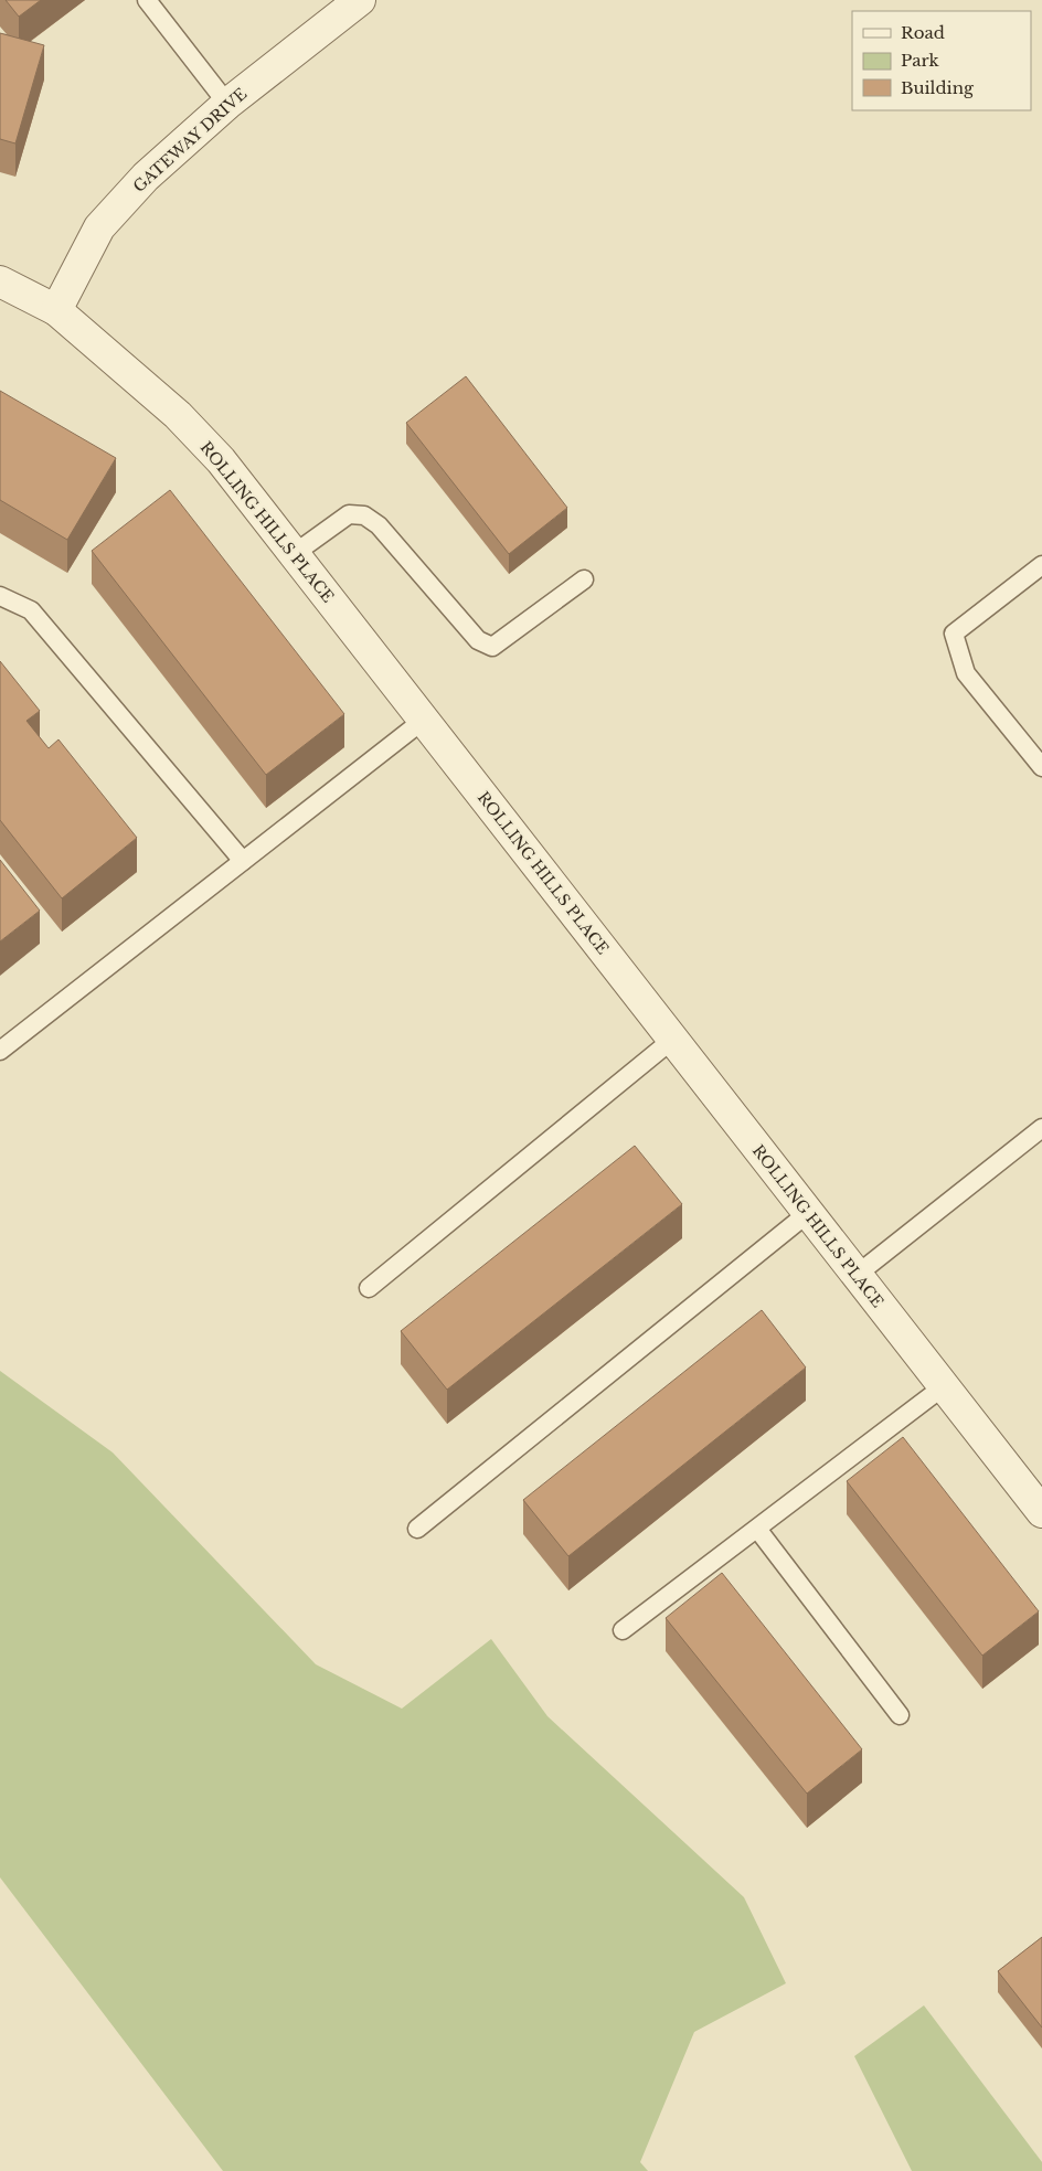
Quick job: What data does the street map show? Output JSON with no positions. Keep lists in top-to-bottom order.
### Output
{
  "streets": {
    "street": ["GATEWAY DRIVE", "ROLLING HILLS PLACE"]
  },
  "crossings": [
    ["GATEWAY DRIVE", "ROLLING HILLS PLACE"]
  ],
  "legend": ["Road", "Park", "Building"]
}
